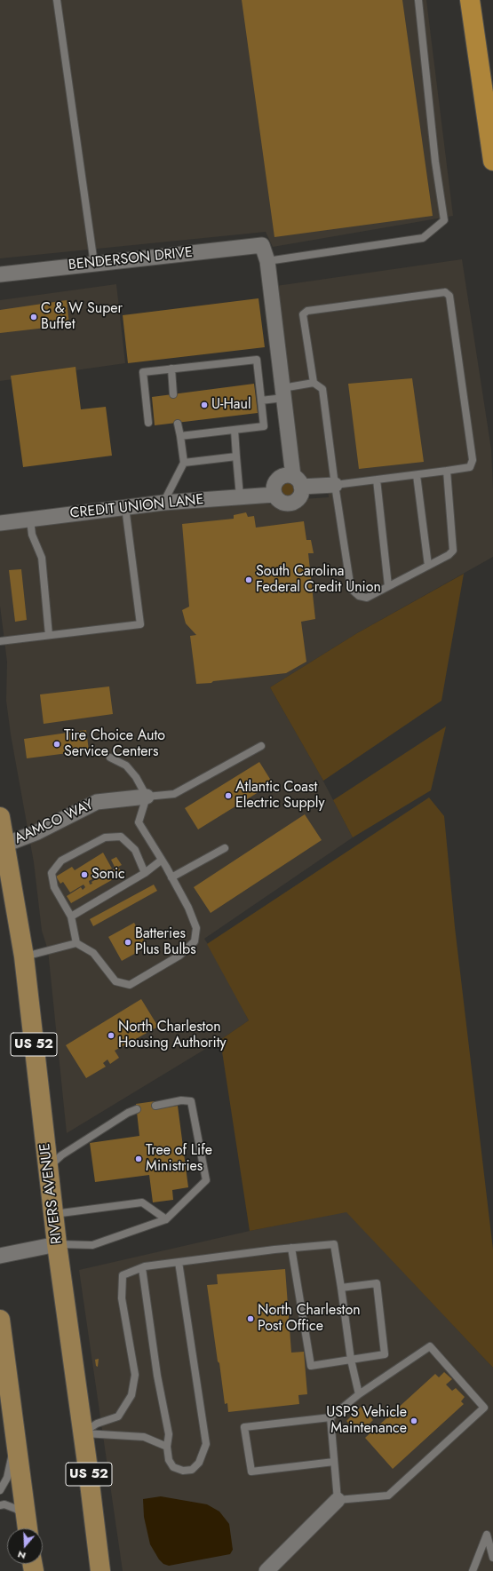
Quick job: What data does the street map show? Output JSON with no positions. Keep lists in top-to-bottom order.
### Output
{
  "streets": {
    "main road": ["US 52", "RIVERS AVENUE"],
    "street": ["BENDERSON DRIVE", "CREDIT UNION LANE", "AAMCO WAY"]
  },
  "crossings": [
    ["AAMCO WAY", "RIVERS AVENUE"]
  ],
  "places": [
    "C & W Super Buffet",
    "U-Haul",
    "South Carolina Federal Credit Union",
    "Tire Choice Auto Service Centers",
    "Atlantic Coast Electric Supply",
    "Sonic",
    "Batteries Plus Bulbs",
    "North Charleston Housing Authority",
    "Tree of Life Ministries",
    "North Charleston Post Office",
    "USPS Vehicle Maintenance"
  ],
  "north": "bottom"
}
